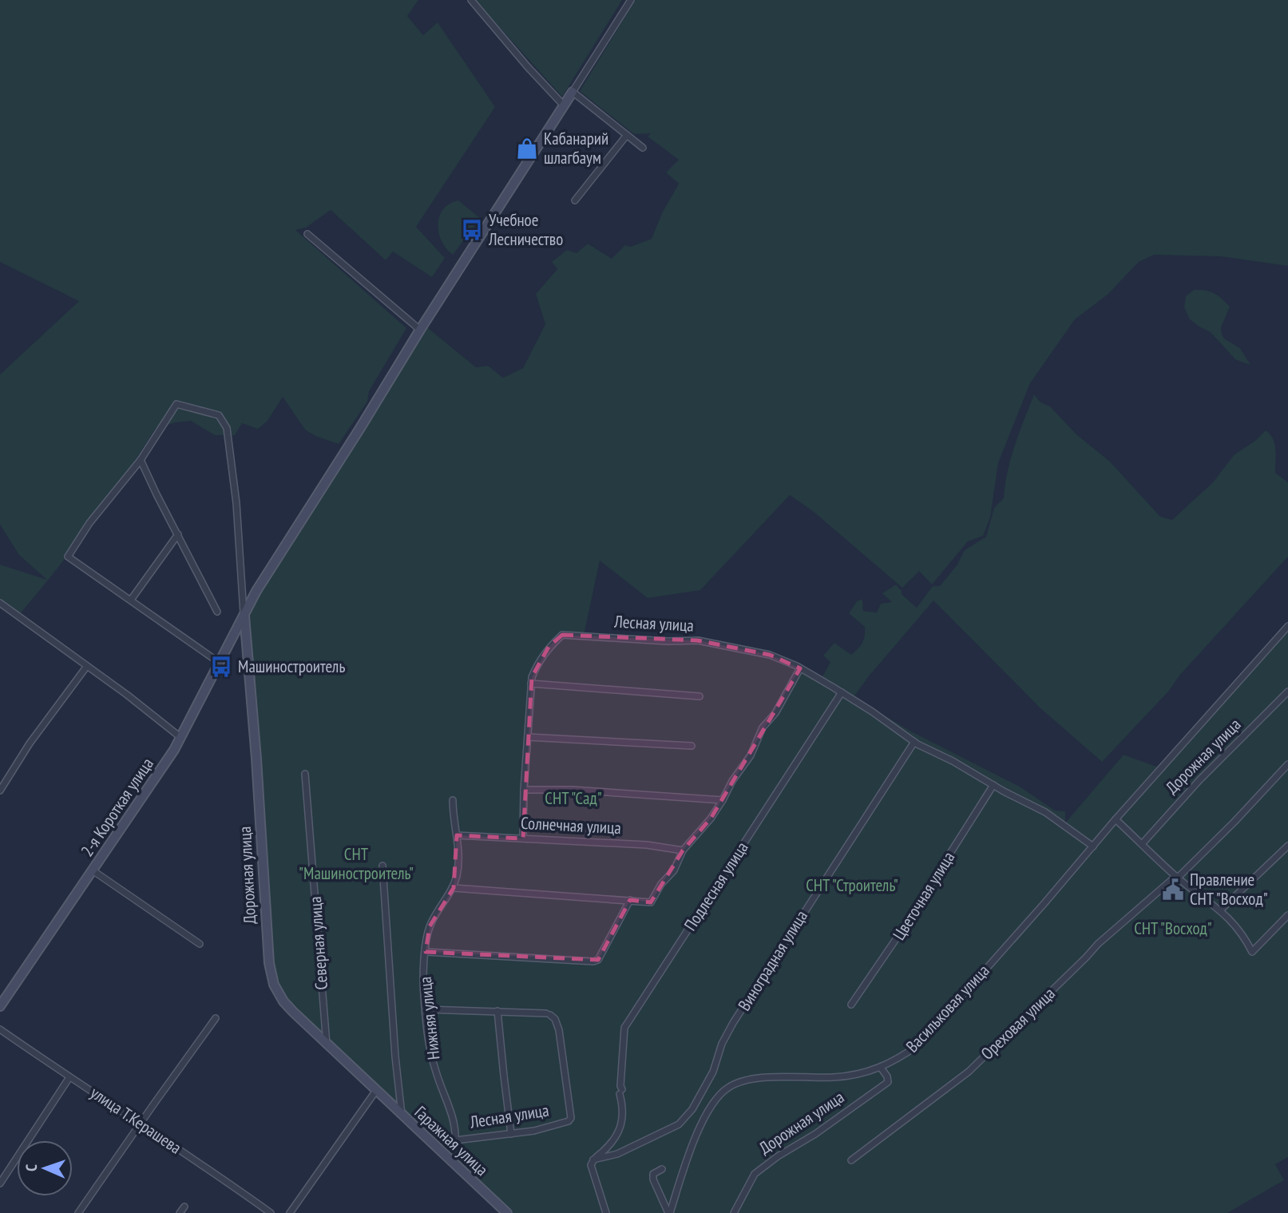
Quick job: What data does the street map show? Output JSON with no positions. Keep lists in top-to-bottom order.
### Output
{
  "streets": {
    "street": [
      "Лесная улица",
      "Дорожная улица",
      "2-я Короткая улица",
      "Солнечная улица",
      "Подлесная улица",
      "Цветочная улица",
      "Северная улица",
      "Виноградная улица",
      "Васильковая улица",
      "Нижняя улица",
      "Ореховая улица",
      "улица Т.Керашева",
      "Гаражная улица"
    ]
  },
  "crossings": [
    ["Лесная улица", "Нижняя улица"],
    ["Дорожная улица", "2-я Короткая улица"],
    ["Дорожная улица", "Северная улица"],
    ["Дорожная улица", "Васильковая улица"],
    ["Дорожная улица", "Гаражная улица"],
    ["Солнечная улица", "Нижняя улица"],
    ["Подлесная улица", "Виноградная улица"]
  ],
  "parks": [
    "СНТ \"Сад\"",
    "СНТ \"Машиностроитель\"",
    "СНТ \"Строитель\"",
    "СНТ \"Восход\""
  ],
  "places": {
    "shop": ["Кабанарий шлагбаум"],
    "bus stop": ["Учебное Лесничество", "Машиностроитель"],
    "public building": ["Правление СНТ \"Восход\""]
  },
  "north": "left"
}
